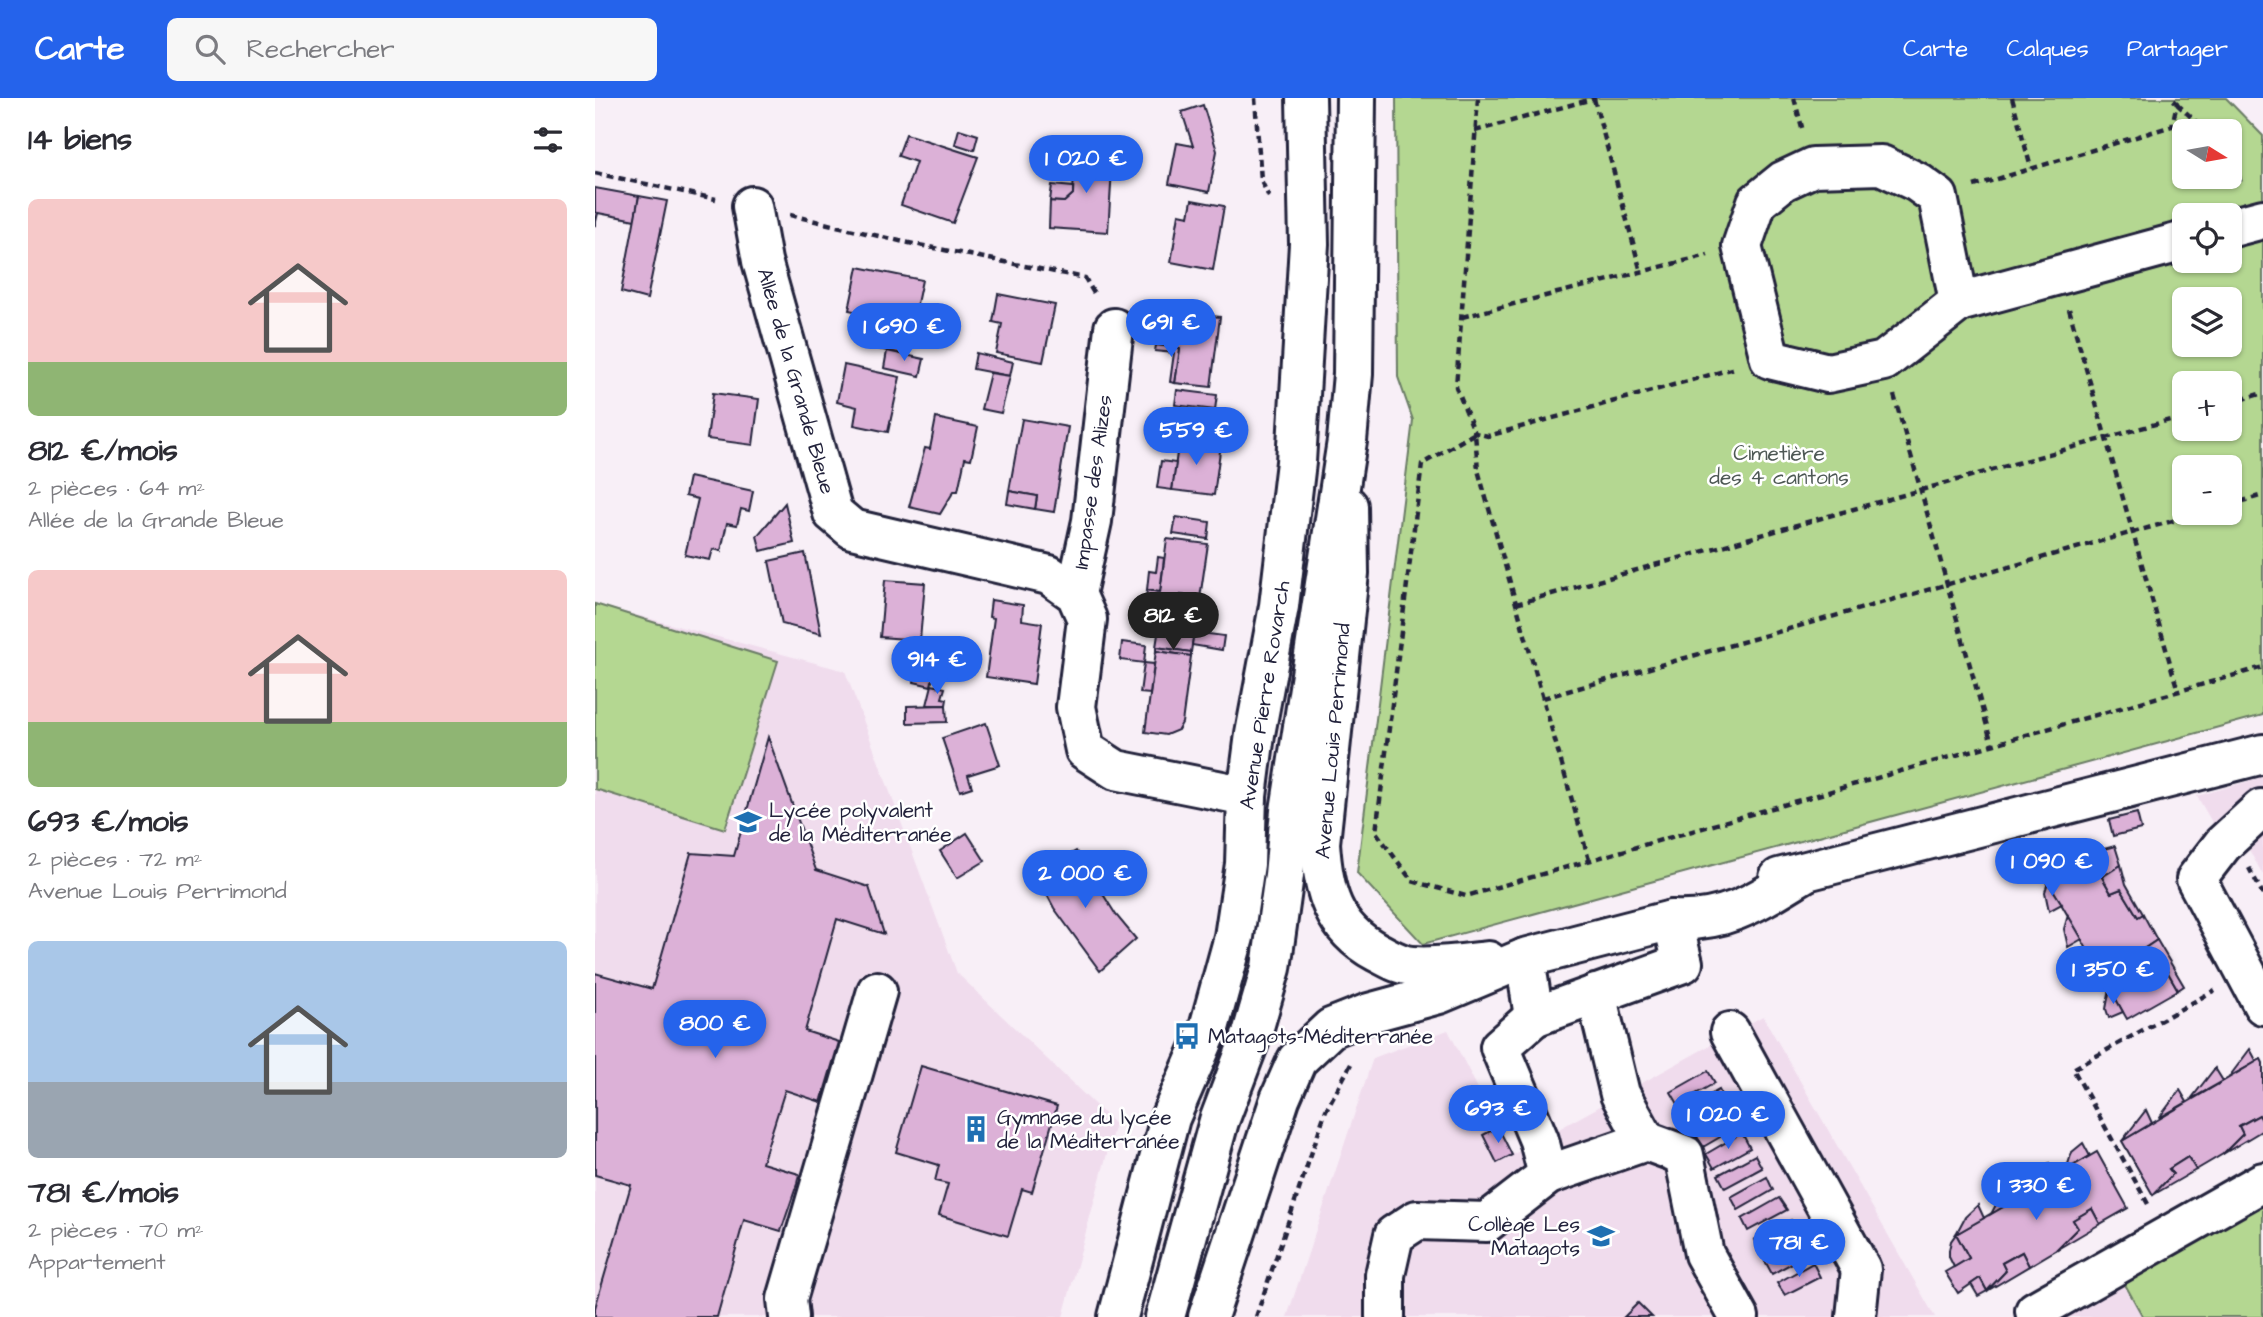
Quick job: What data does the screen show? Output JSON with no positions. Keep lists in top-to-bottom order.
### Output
{
  "streets": {
    "street": [
      "Allée de la Grande Bleue",
      "Impasse des Alizes",
      "Avenue Pierre Rovarch",
      "Avenue Louis Perrimond"
    ]
  },
  "crossings": [
    ["Allée de la Grande Bleue", "Impasse des Alizes"],
    ["Avenue Pierre Rovarch", "Avenue Louis Perrimond"]
  ],
  "parks": ["Cimetière des 4 cantons"],
  "places": {
    "school or university": ["Lycée polyvalent de la Méditerranée", "Collège Les Matagots"],
    "bus stop": ["Matagots-Méditerranée"],
    "building": ["Gymnase du lycée de la Méditerranée"]
  },
  "north": "right",
  "page": {
    "header": "Carte",
    "search": "Rechercher",
    "nav": ["Carte", "Calques", "Partager"],
    "heading": "14 biens",
    "map_buttons": ["+", "−"],
    "price": [
      "1 020 €",
      "691 €",
      "1 690 €",
      "559 €",
      "812 €",
      "914 €",
      "1 090 €",
      "2 000 €",
      "1 350 €",
      "800 €",
      "693 €",
      "1 020 €",
      "1 330 €",
      "781 €"
    ],
    "list": [
      {
        "name": "812 €/mois",
        "note": "2 pièces · 64 m² · Allée de la Grande Bleue"
      },
      {
        "name": "693 €/mois",
        "note": "2 pièces · 72 m² · Avenue Louis Perrimond"
      },
      {
        "name": "781 €/mois",
        "note": "2 pièces · 70 m² · Appartement"
      }
    ]
  }
}
